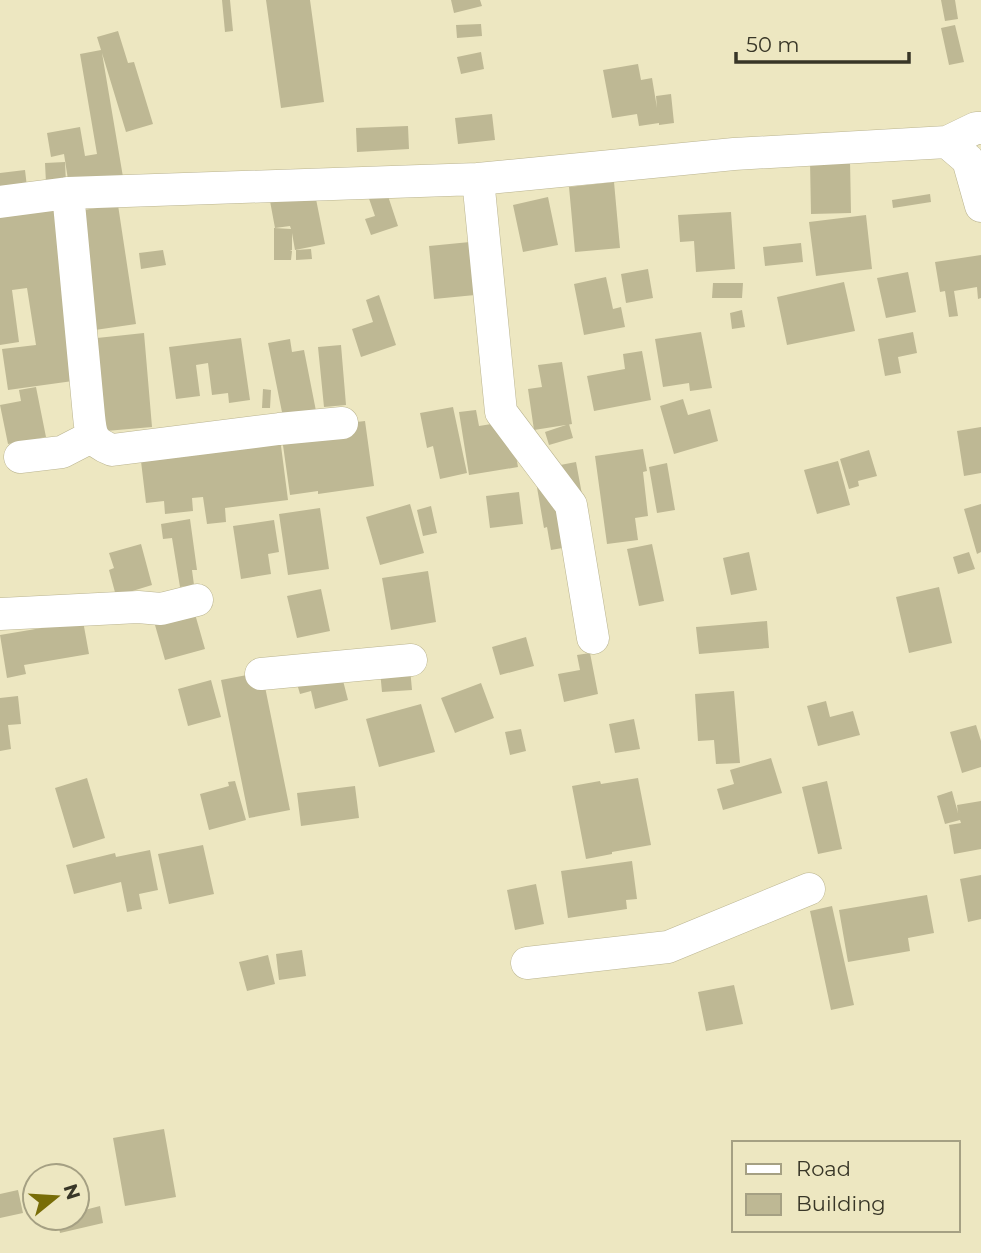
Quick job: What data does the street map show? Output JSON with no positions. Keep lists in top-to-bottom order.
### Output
{
  "legend": ["Road", "Building"],
  "scale_bar": "50 m",
  "north": "right"
}
